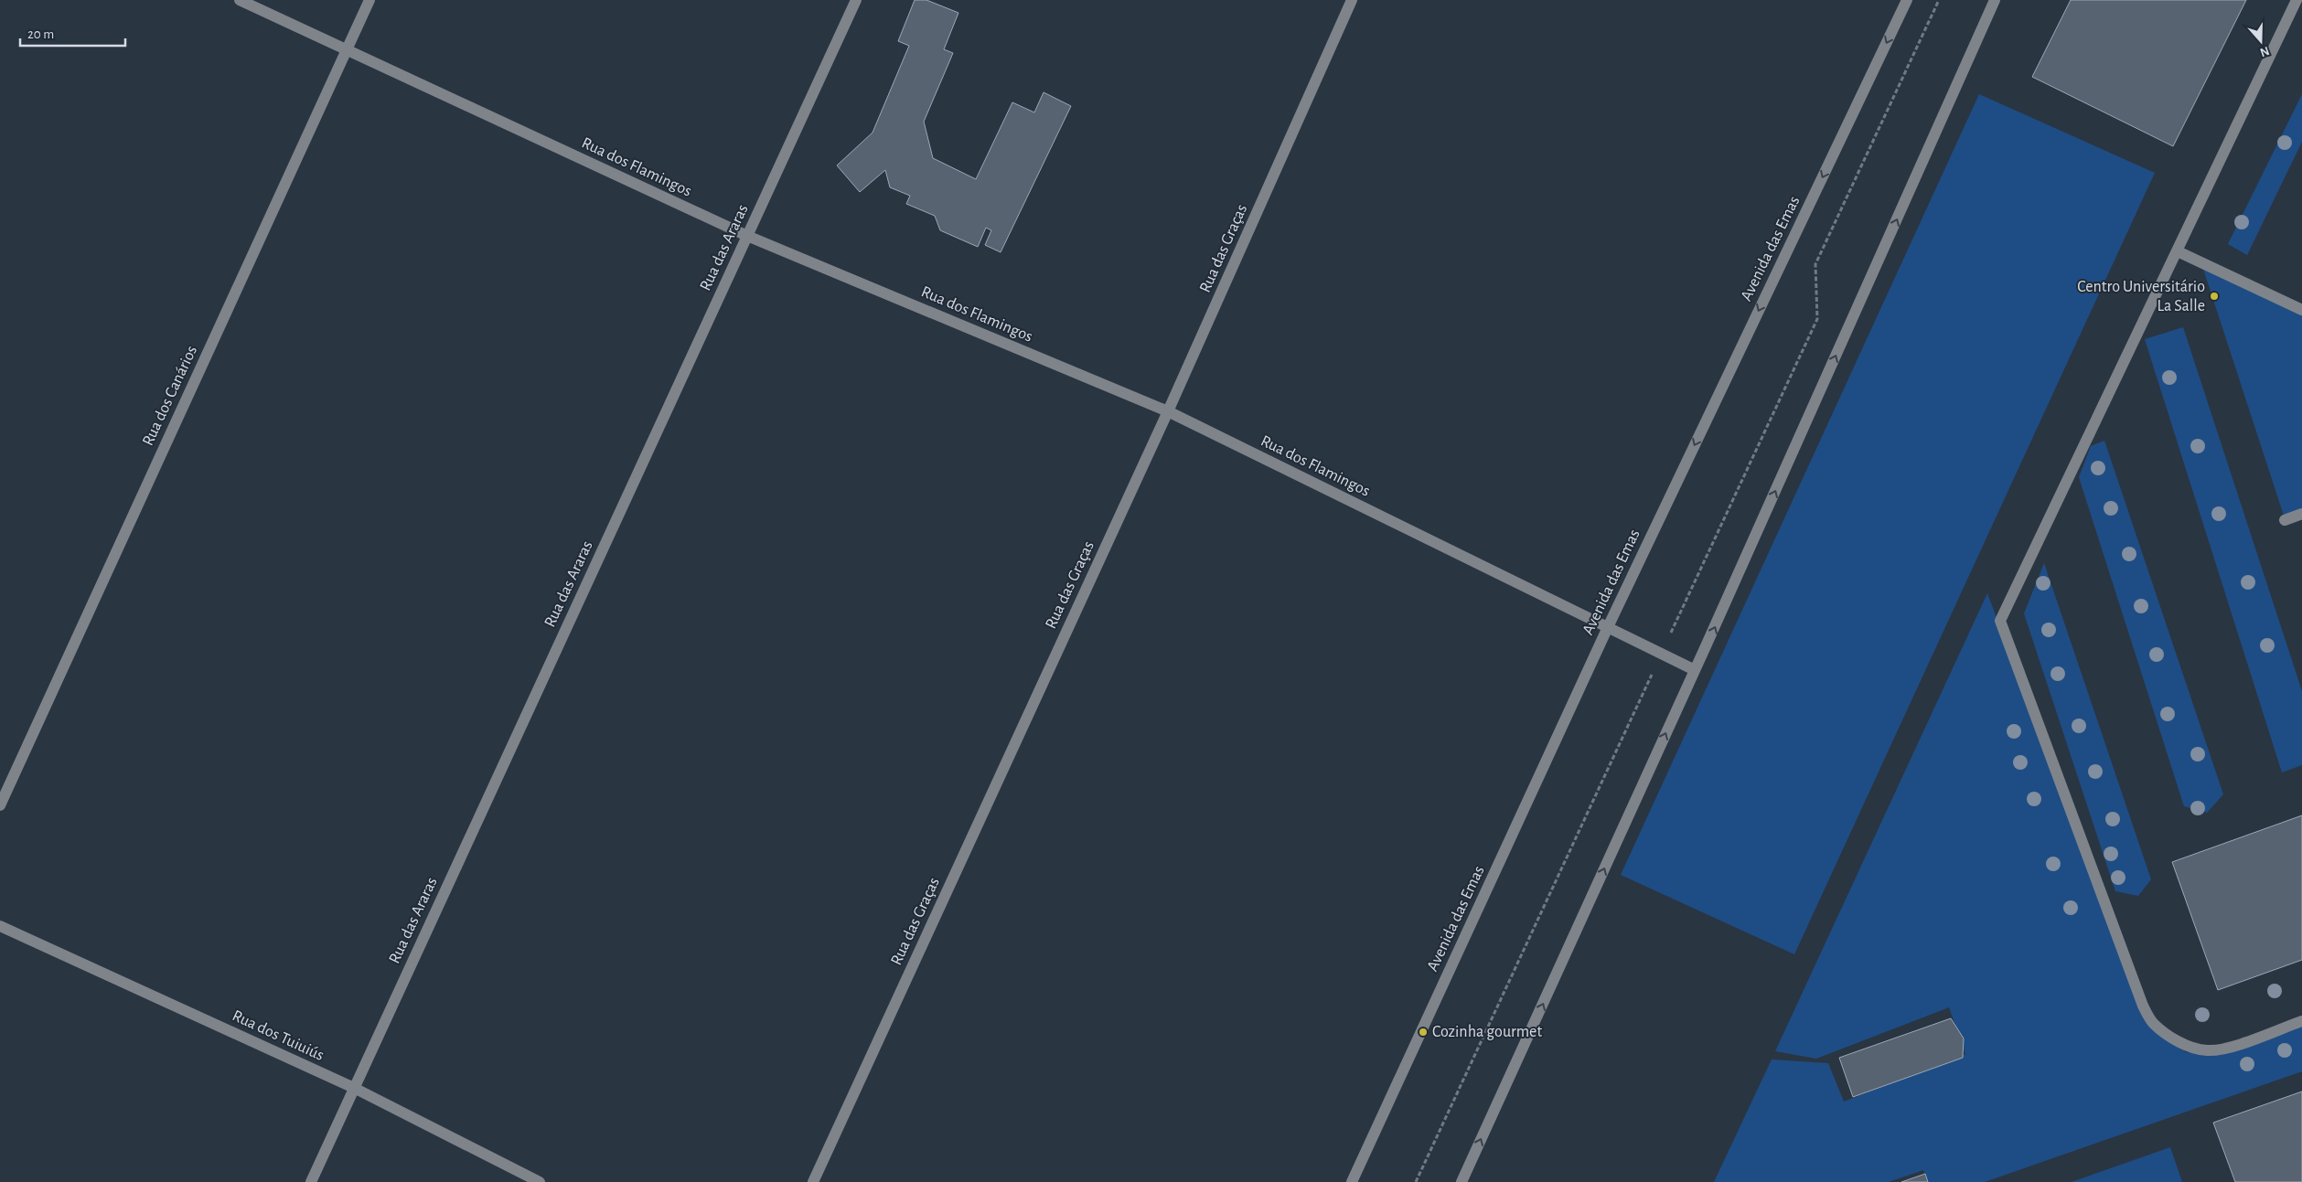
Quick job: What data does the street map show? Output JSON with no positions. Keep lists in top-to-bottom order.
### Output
{
  "streets": {
    "street": [
      "Rua dos Flamingos",
      "Rua das Araras",
      "Rua das Graças",
      "Avenida das Emas",
      "Rua dos Canários",
      "Rua dos Tuiuiús"
    ]
  },
  "crossings": [
    ["Rua dos Flamingos", "Rua das Araras"],
    ["Rua dos Flamingos", "Rua das Graças"],
    ["Rua dos Flamingos", "Avenida das Emas"],
    ["Rua dos Flamingos", "Rua dos Canários"],
    ["Rua das Araras", "Rua dos Tuiuiús"]
  ],
  "places": ["Centro Universitário La Salle", "Cozinha gourmet"],
  "scale_bar": "20 m",
  "north": "bottom"
}
